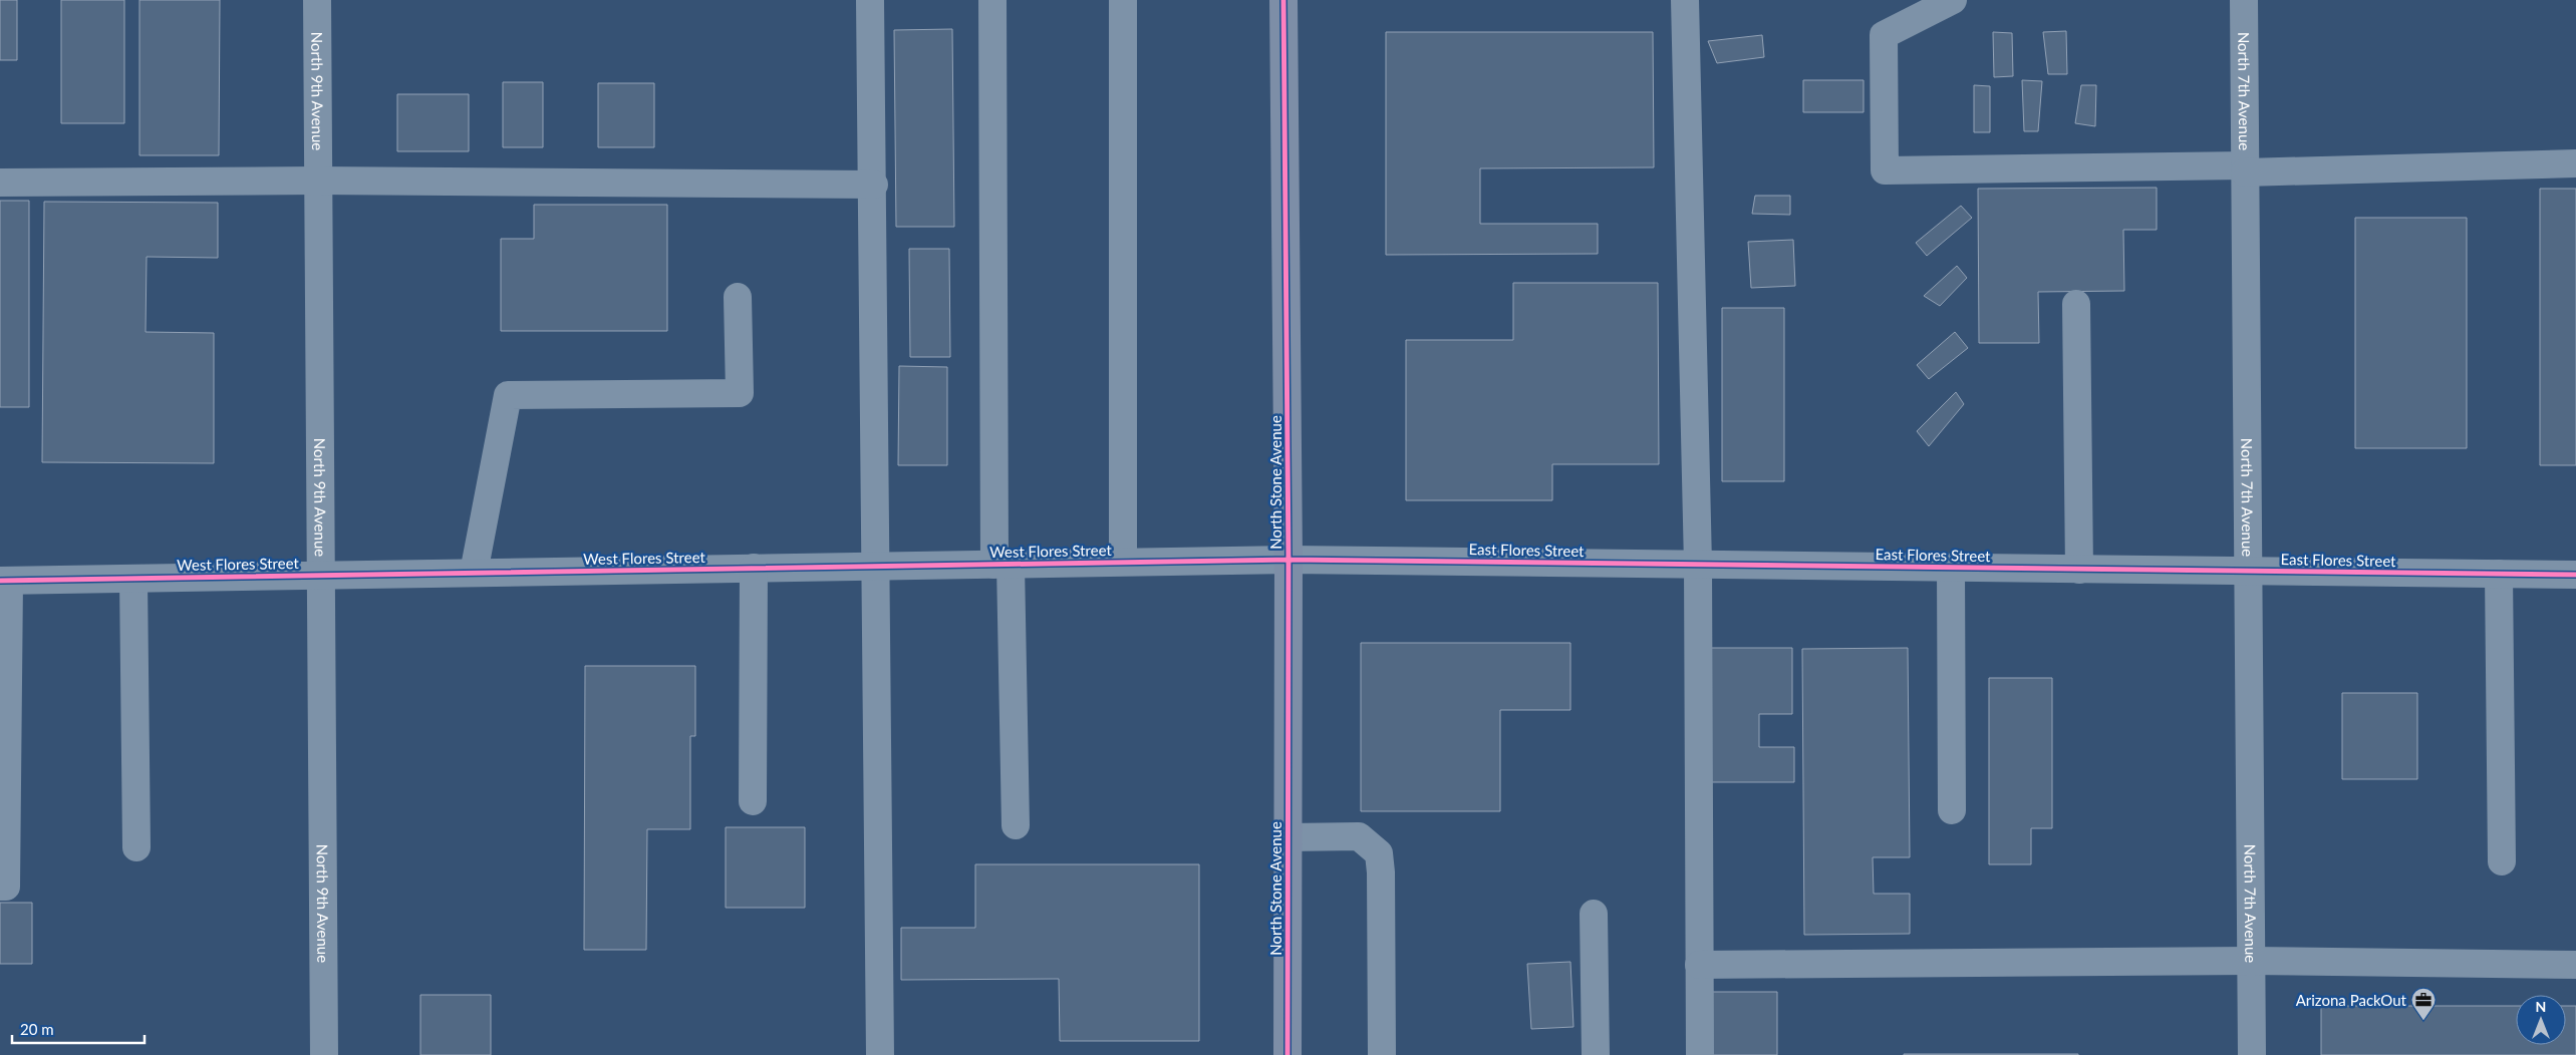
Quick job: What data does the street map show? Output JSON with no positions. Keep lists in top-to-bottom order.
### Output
{
  "streets": {
    "main road": ["North Stone Avenue"],
    "street": [
      "North 9th Avenue",
      "North 7th Avenue",
      "East Flores Street",
      "West Flores Street"
    ]
  },
  "crossings": [
    ["North 9th Avenue", "West Flores Street"],
    ["North 7th Avenue", "East Flores Street"],
    ["North Stone Avenue", "East Flores Street"],
    ["North Stone Avenue", "West Flores Street"],
    ["East Flores Street", "West Flores Street"]
  ],
  "places": {
    "office": ["Arizona PackOut"]
  },
  "scale_bar": "20 m",
  "north": "top"
}
